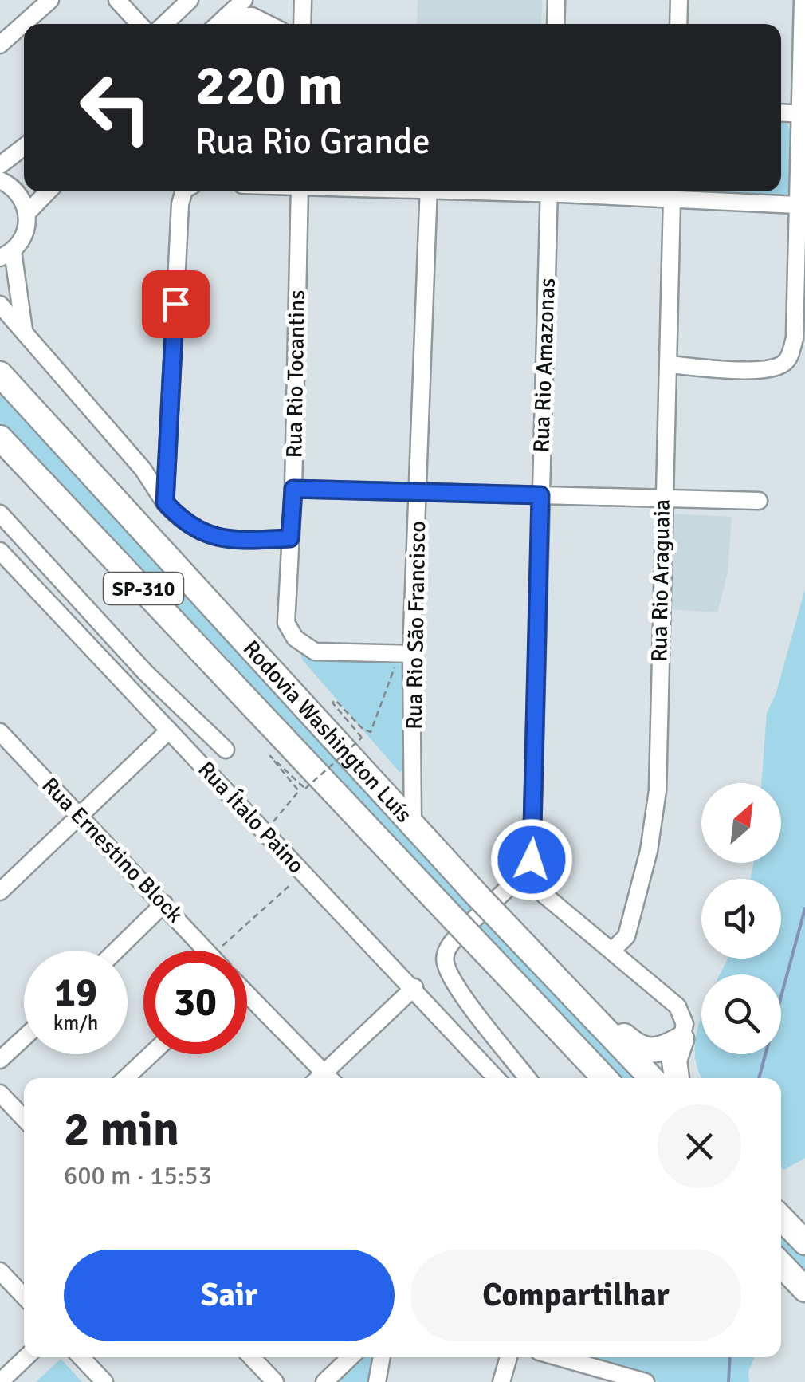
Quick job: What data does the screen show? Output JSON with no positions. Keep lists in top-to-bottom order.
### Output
{
  "streets": {
    "highway": ["SP-310", "Rodovia Washington Luís"],
    "street": [
      "Rua Rio Amazonas",
      "Rua Rio Tocantins",
      "Rua Rio Araguaia",
      "Rua Rio São Francisco",
      "Rua Ítalo Paino",
      "Rua Ernestino Block"
    ]
  },
  "crossings": [
    ["Rua Rio Tocantins", "Rua Rio São Francisco"],
    ["Rua Rio São Francisco", "Rodovia Washington Luís"]
  ],
  "north": "top right",
  "page": {
    "turn": ["220 m", "Rua Rio Grande"],
    "speed": "19 km/h",
    "limit": "30",
    "heading": ["2 min", "600 m · 15:53"],
    "buttons": ["Sair", "Compartilhar"]
  }
}
